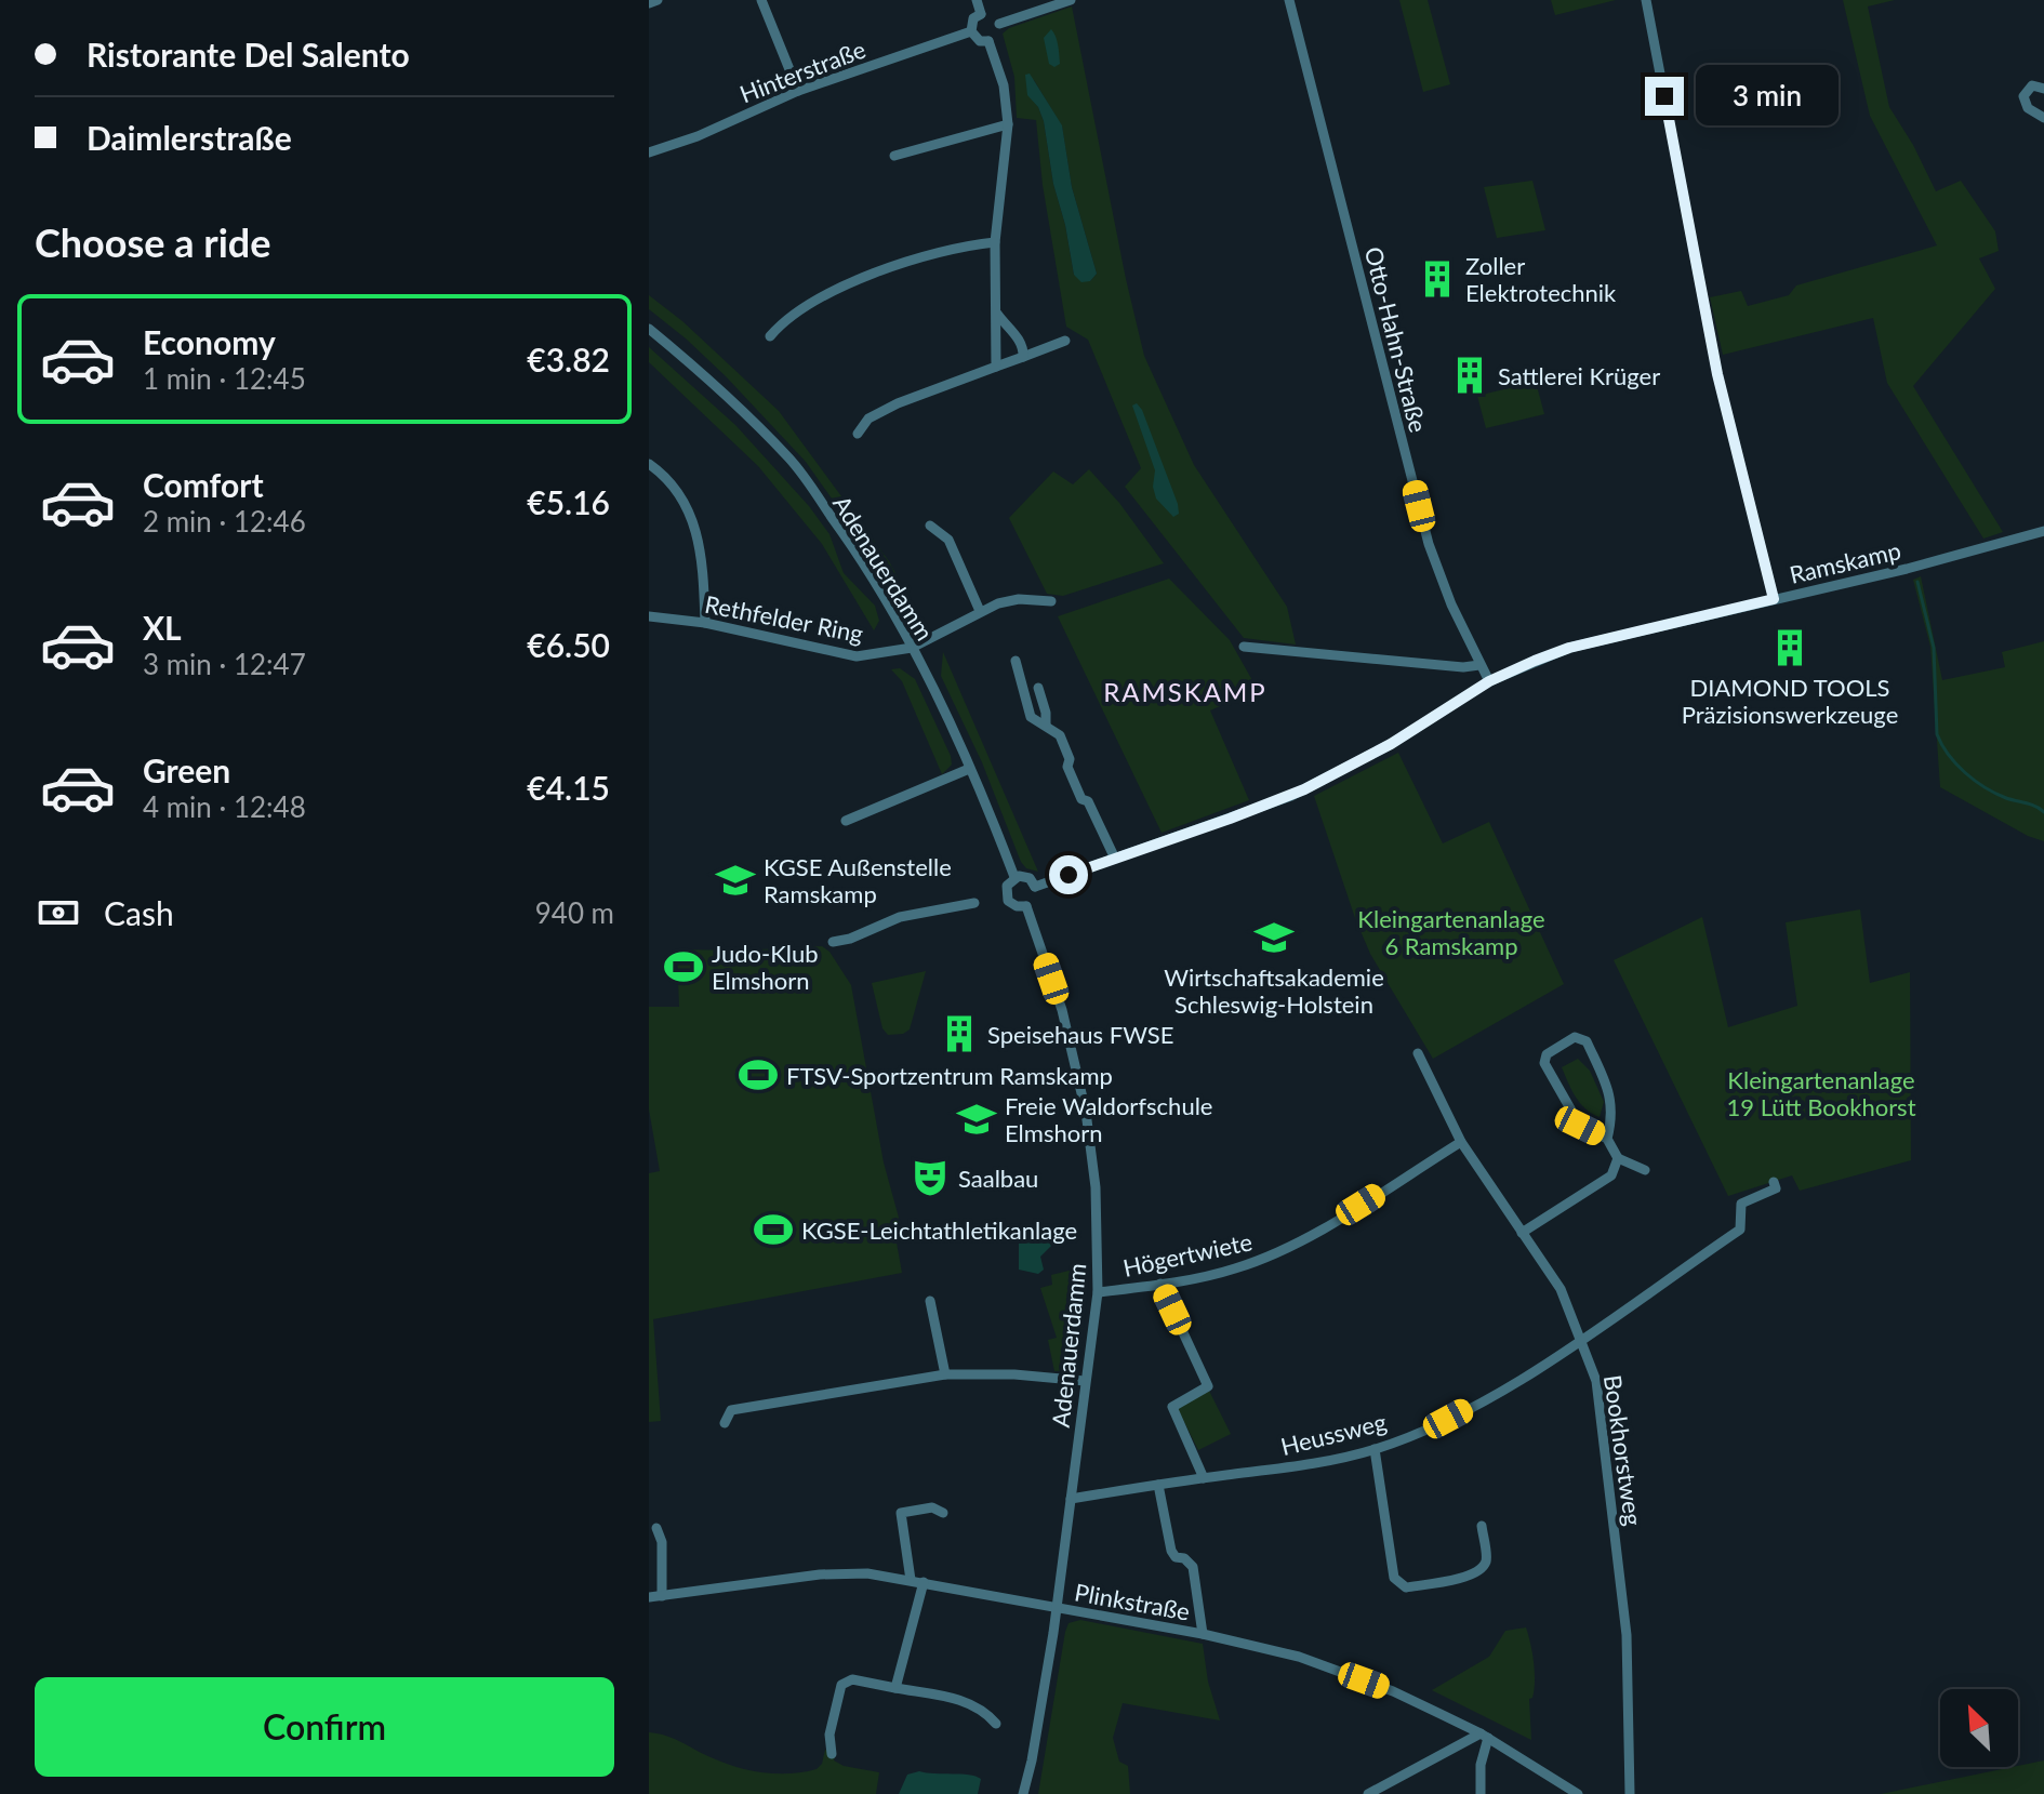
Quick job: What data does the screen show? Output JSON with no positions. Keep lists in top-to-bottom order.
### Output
{
  "streets": {
    "street": [
      "Hinterstraße",
      "Otto-Hahn-Straße",
      "Ramskamp",
      "Adenauerdamm",
      "Rethfelder Ring",
      "Högertwiete",
      "Heussweg",
      "Bookhorstweg",
      "Plinkstraße"
    ]
  },
  "crossings": [
    ["Otto-Hahn-Straße", "Ramskamp"],
    ["Ramskamp", "Adenauerdamm"],
    ["Adenauerdamm", "Rethfelder Ring"],
    ["Adenauerdamm", "Högertwiete"],
    ["Adenauerdamm", "Heussweg"],
    ["Adenauerdamm", "Plinkstraße"],
    ["Högertwiete", "Bookhorstweg"],
    ["Heussweg", "Bookhorstweg"]
  ],
  "districts": ["RAMSKAMP"],
  "parks": ["Kleingartenanlage 6 Ramskamp", "Kleingartenanlage 19 Lütt Bookhorst"],
  "places": {
    "building": [
      "Zoller Elektrotechnik",
      "Sattlerei Krüger",
      "DIAMOND TOOLS Präzisionswerkzeuge",
      "Speisehaus FWSE"
    ],
    "school or university": ["KGSE Außenstelle Ramskamp", "Wirtschaftsakademie Schleswig-Holstein", "Freie Waldorfschule Elmshorn"],
    "sports": ["Judo-Klub Elmshorn", "FTSV-Sportzentrum Ramskamp", "KGSE-Leichtathletikanlage"],
    "theatre": ["Saalbau"]
  },
  "north": "top left",
  "page": {
    "banner": ["Ristorante Del Salento", "Daimlerstraße"],
    "bubble": "3 min",
    "heading": "Choose a ride",
    "list": [
      {
        "name": "Economy",
        "note": "1 min · 12:45",
        "value": "€3.82"
      },
      {
        "name": "Comfort",
        "note": "2 min · 12:46",
        "value": "€5.16"
      },
      {
        "name": "XL",
        "note": "3 min · 12:47",
        "value": "€6.50"
      },
      {
        "name": "Green",
        "note": "4 min · 12:48",
        "value": "€4.15"
      }
    ],
    "pay": ["Cash", "940 m"],
    "buttons": "Confirm"
  }
}
